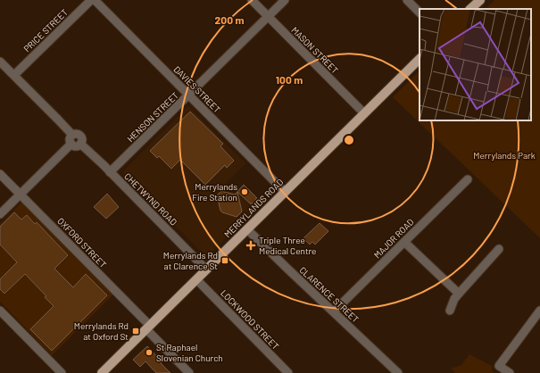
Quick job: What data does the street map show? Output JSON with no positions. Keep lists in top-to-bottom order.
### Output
{
  "streets": {
    "main road": ["MERRYLANDS ROAD"],
    "street": [
      "PRICE STREET",
      "MASON STREET",
      "DAVIES STREET",
      "HENSON STREET",
      "CHETWYND ROAD",
      "MAJOR ROAD",
      "OXFORD STREET",
      "CLARENCE STREET",
      "LOCKWOOD STREET"
    ]
  },
  "crossings": [
    ["PRICE STREET", "CHETWYND ROAD"],
    ["MASON STREET", "HENSON STREET"],
    ["MASON STREET", "MERRYLANDS ROAD"],
    ["DAVIES STREET", "HENSON STREET"],
    ["DAVIES STREET", "MERRYLANDS ROAD"],
    ["HENSON STREET", "CHETWYND ROAD"],
    ["CHETWYND ROAD", "MERRYLANDS ROAD"],
    ["MERRYLANDS ROAD", "OXFORD STREET"],
    ["MERRYLANDS ROAD", "CLARENCE STREET"],
    ["MERRYLANDS ROAD", "LOCKWOOD STREET"],
    ["MAJOR ROAD", "CLARENCE STREET"]
  ],
  "parks": ["Merrylands Park"],
  "places": {
    "other": ["Merrylands Fire Station", "St Raphael Slovenian Church"],
    "health": ["Triple Three Medical Centre"],
    "transit": ["Merrylands Rd at Clarence St", "Merrylands Rd at Oxford St"]
  },
  "rings": ["200 m", "100 m"]
}
